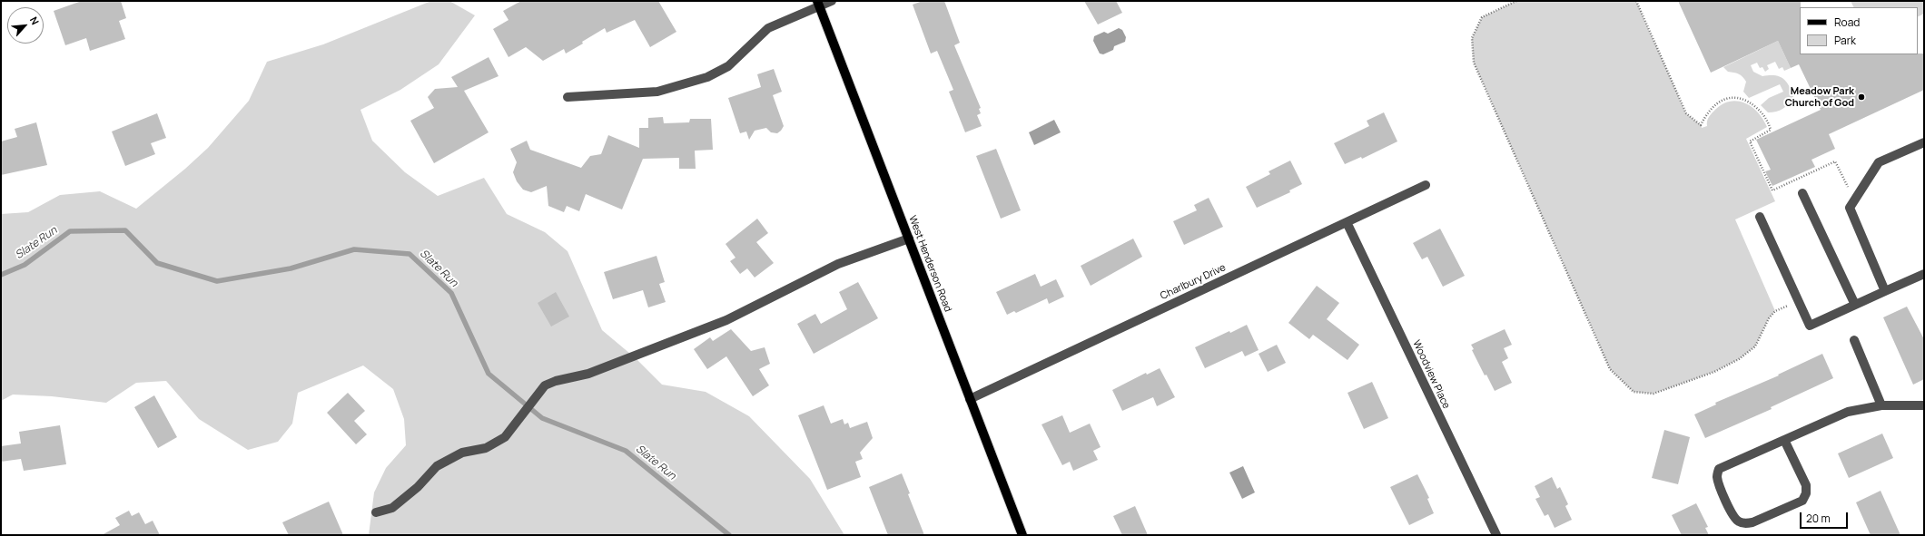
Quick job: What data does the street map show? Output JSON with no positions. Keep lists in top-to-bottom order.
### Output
{
  "streets": {
    "main road": ["West Henderson Road"],
    "street": ["Charlbury Drive", "Woodview Place"]
  },
  "crossings": [
    ["West Henderson Road", "Charlbury Drive"],
    ["Charlbury Drive", "Woodview Place"]
  ],
  "water": ["Slate Run"],
  "places": ["Meadow Park Church of God"],
  "legend": ["Road", "Park"],
  "scale_bar": "20 m",
  "north": "top right"
}
